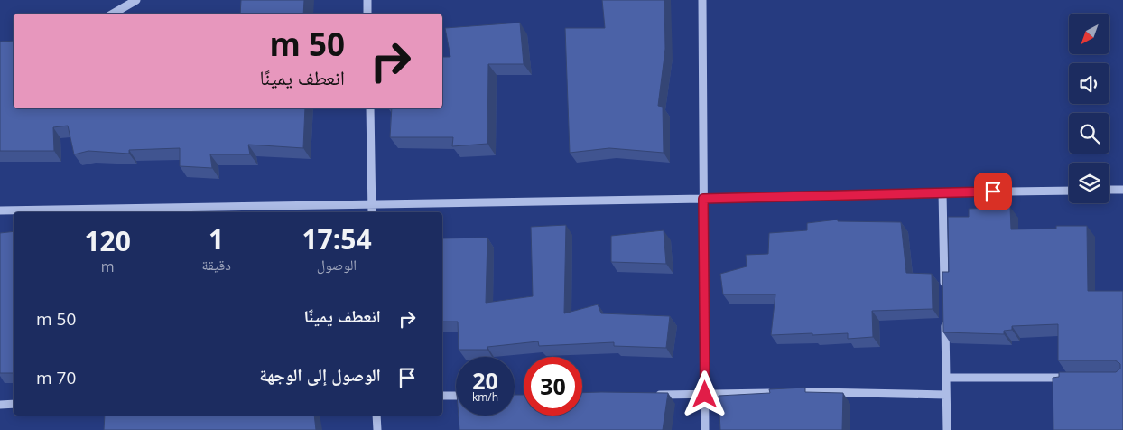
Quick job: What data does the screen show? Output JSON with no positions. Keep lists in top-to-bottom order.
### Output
{
  "north": "bottom left",
  "page": {
    "turn": ["50 m", "انعطف يمينًا"],
    "eta": [
      "17:54",
      "الوصول",
      "1",
      "دقيقة",
      "120",
      "m"
    ],
    "list": [
      {
        "name": "انعطف يمينًا",
        "value": "50 m"
      },
      {
        "name": "الوصول إلى الوجهة",
        "value": "70 m"
      }
    ],
    "speed": "20 km/h",
    "limit": "30"
  }
}
